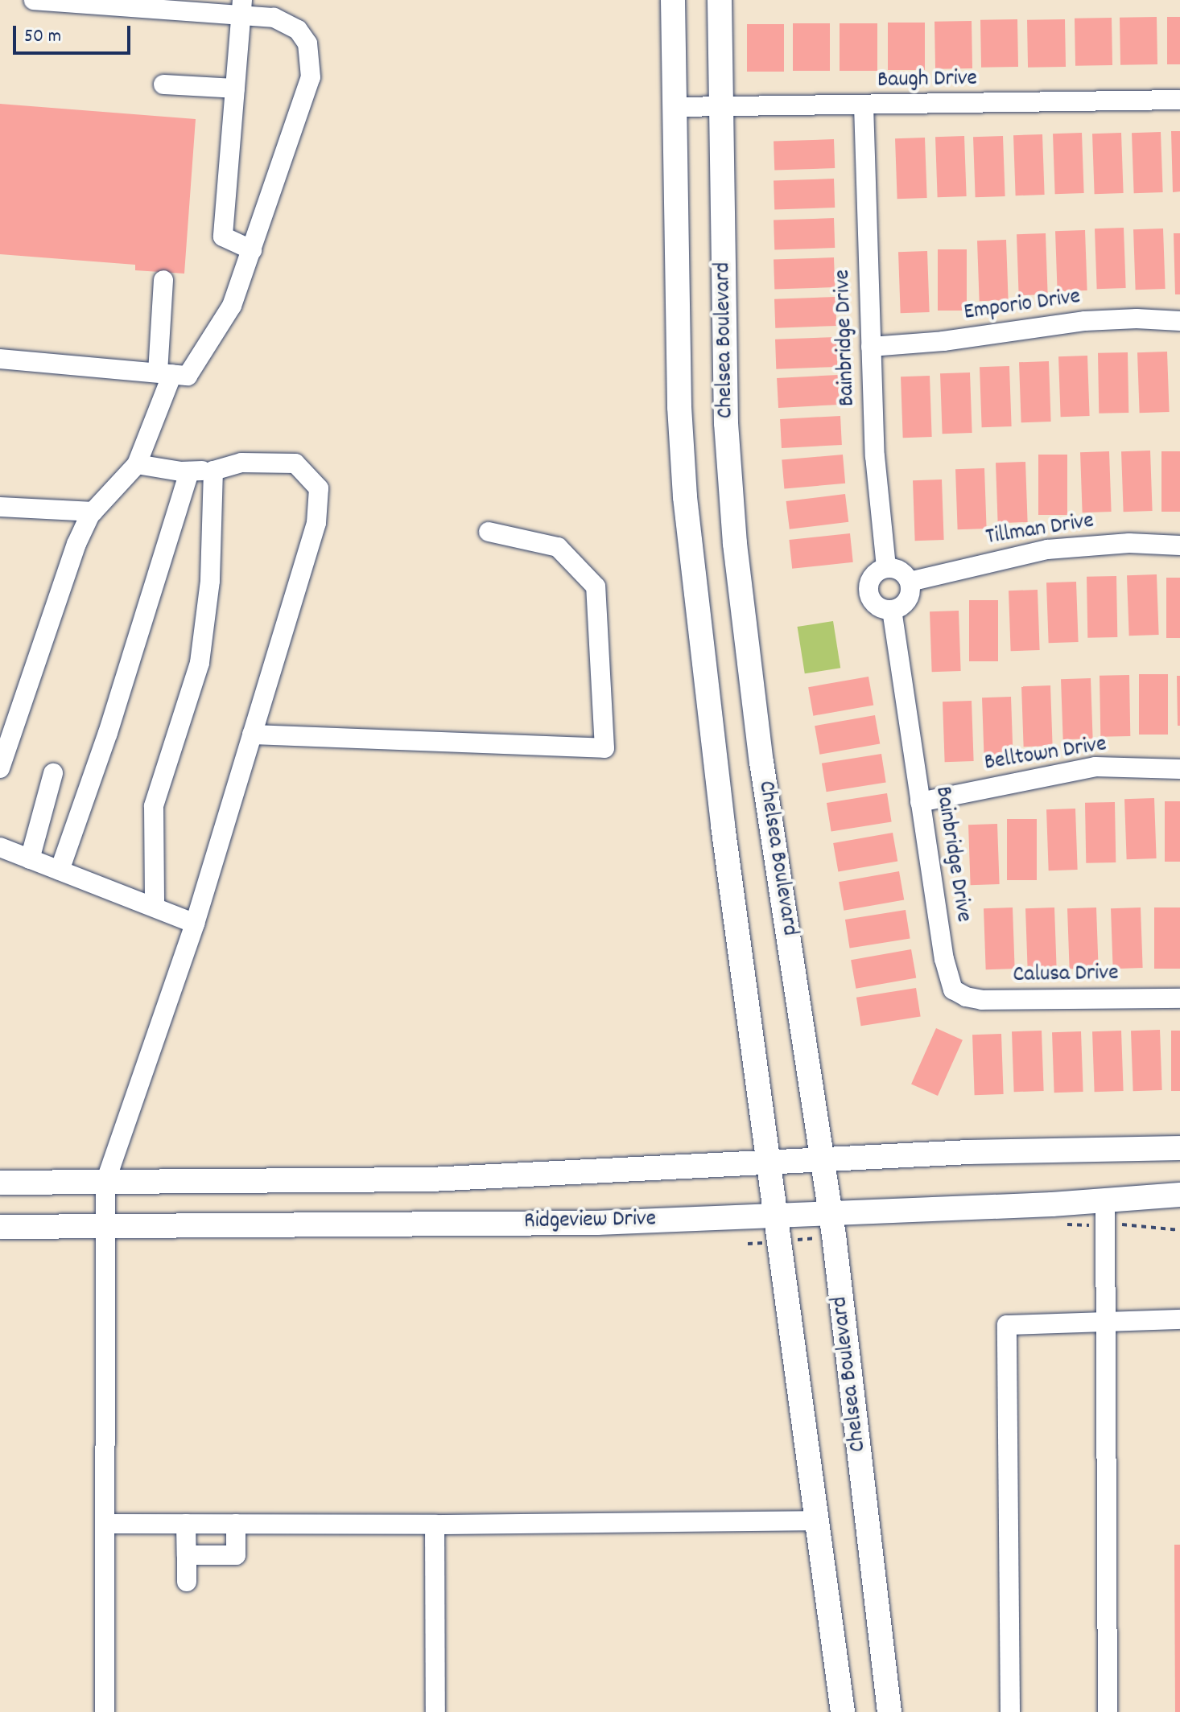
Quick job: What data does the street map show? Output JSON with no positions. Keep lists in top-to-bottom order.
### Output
{
  "streets": {
    "main road": ["Chelsea Boulevard", "Ridgeview Drive"],
    "street": [
      "Baugh Drive",
      "Emporio Drive",
      "Bainbridge Drive",
      "Tillman Drive",
      "Belltown Drive",
      "Calusa Drive"
    ]
  },
  "crossings": [
    ["Baugh Drive", "Bainbridge Drive"],
    ["Baugh Drive", "Chelsea Boulevard"],
    ["Emporio Drive", "Bainbridge Drive"],
    ["Bainbridge Drive", "Tillman Drive"],
    ["Bainbridge Drive", "Belltown Drive"],
    ["Bainbridge Drive", "Calusa Drive"],
    ["Chelsea Boulevard", "Ridgeview Drive"]
  ],
  "scale_bar": "50 m"
}
